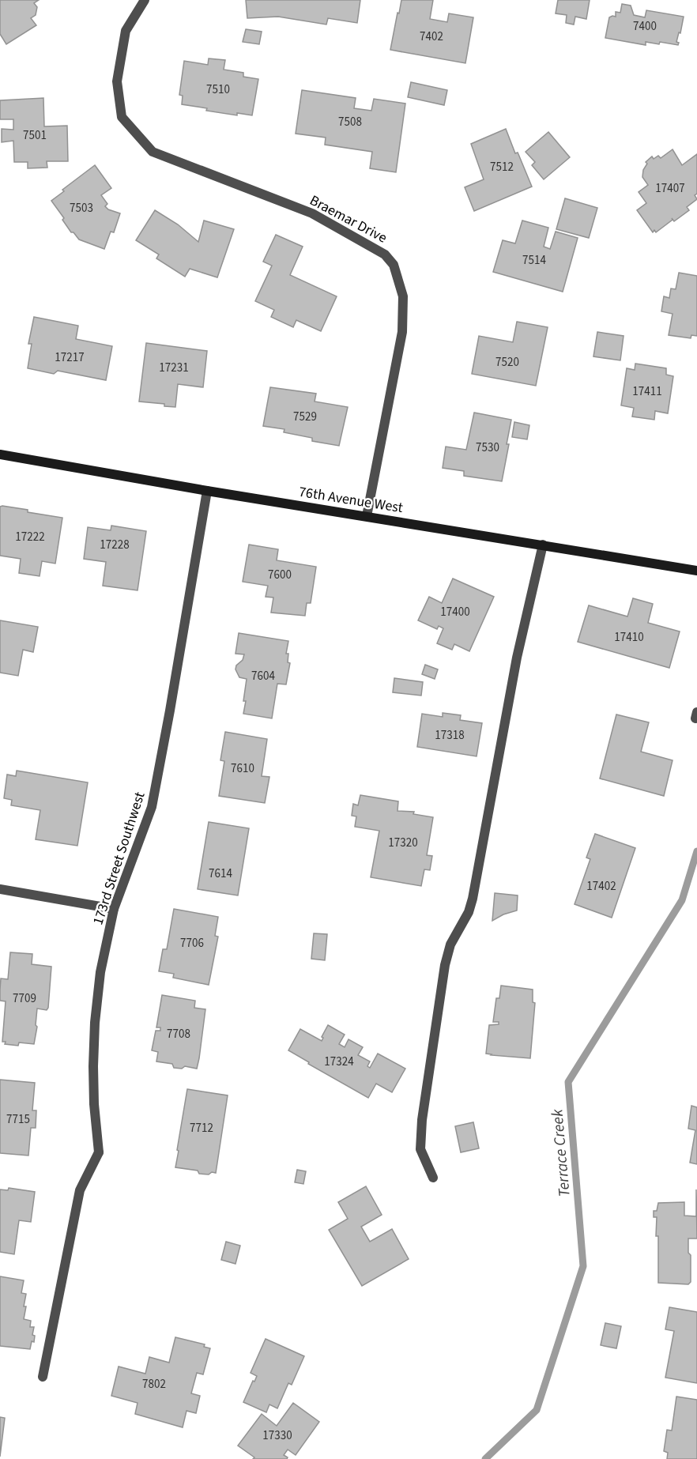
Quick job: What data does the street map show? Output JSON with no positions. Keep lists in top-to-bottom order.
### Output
{
  "streets": {
    "street": ["Braemar Drive", "76th Avenue West", "173rd Street Southwest"]
  },
  "crossings": [
    ["Braemar Drive", "76th Avenue West"],
    ["76th Avenue West", "173rd Street Southwest"]
  ],
  "water": ["Terrace Creek"],
  "house_numbers": [
    "7400",
    "7402",
    "7510",
    "7508",
    "7501",
    "7512",
    "17407",
    "7503",
    "7514",
    "17217",
    "7520",
    "17231",
    "17411",
    "7529",
    "7530",
    "17222",
    "17228",
    "7600",
    "17400",
    "17410",
    "7604",
    "17318",
    "7610",
    "17320",
    "7614",
    "17402",
    "7706",
    "7709",
    "7708",
    "17324",
    "7715",
    "7712",
    "7802",
    "17330"
  ]
}
